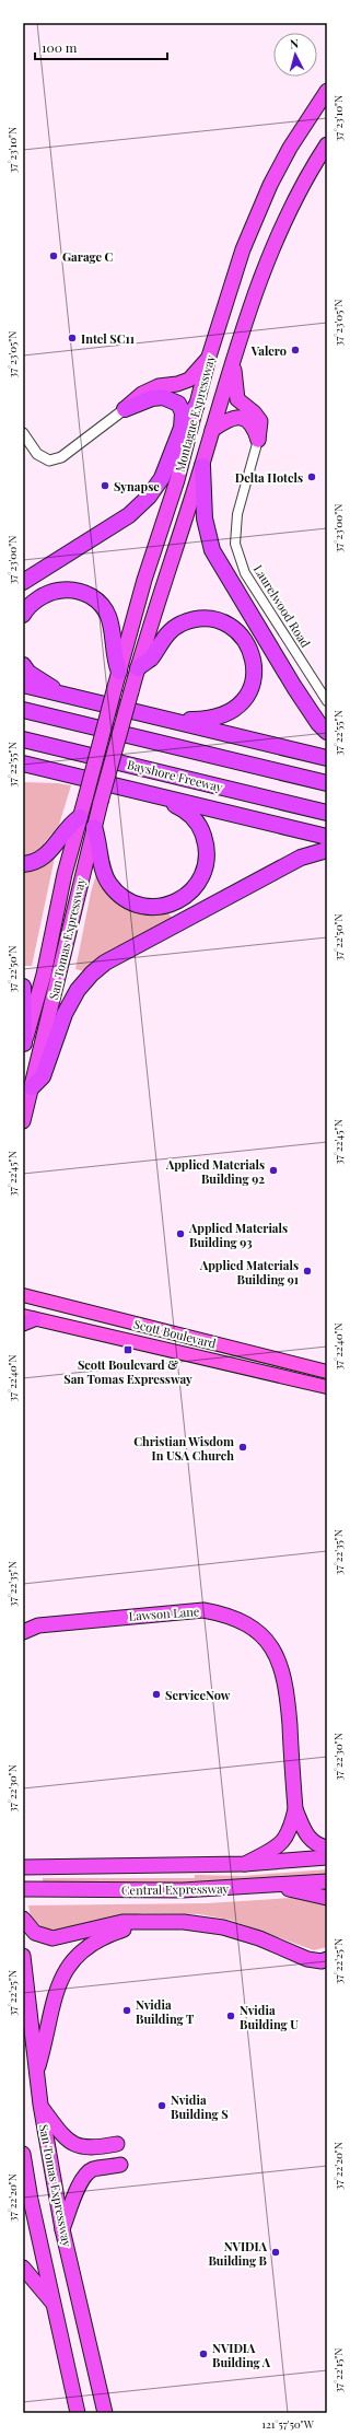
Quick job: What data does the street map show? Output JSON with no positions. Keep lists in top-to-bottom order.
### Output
{
  "streets": {
    "highway": [
      "Montague Expressway",
      "Bayshore Freeway",
      "San Tomas Expressway",
      "Lawson Lane",
      "Central Expressway"
    ],
    "main road": ["Scott Boulevard"],
    "street": ["Laurelwood Road"]
  },
  "crossings": [
    ["Montague Expressway", "San Tomas Expressway"]
  ],
  "places": {
    "other": [
      "Garage C",
      "Intel SC11",
      "Valero",
      "Delta Hotels",
      "Synapse",
      "Applied Materials Building 92",
      "Applied Materials Building 93",
      "Applied Materials Building 91",
      "Christian Wisdom In USA Church",
      "ServiceNow",
      "Nvidia Building T",
      "Nvidia Building U",
      "Nvidia Building S",
      "NVIDIA Building B",
      "NVIDIA Building A"
    ],
    "transit": ["Scott Boulevard & San Tomas Expressway"]
  },
  "scale_bar": "100 m",
  "north": "top",
  "coordinates": [
    "37°23'10\"N",
    "37°23'05\"N",
    "37°23'00\"N",
    "37°22'55\"N",
    "37°22'50\"N",
    "37°22'45\"N",
    "37°22'40\"N",
    "37°22'35\"N",
    "37°22'30\"N",
    "37°22'25\"N",
    "37°22'20\"N",
    "37°22'15\"N",
    "121°57'50\"W"
  ]
}
